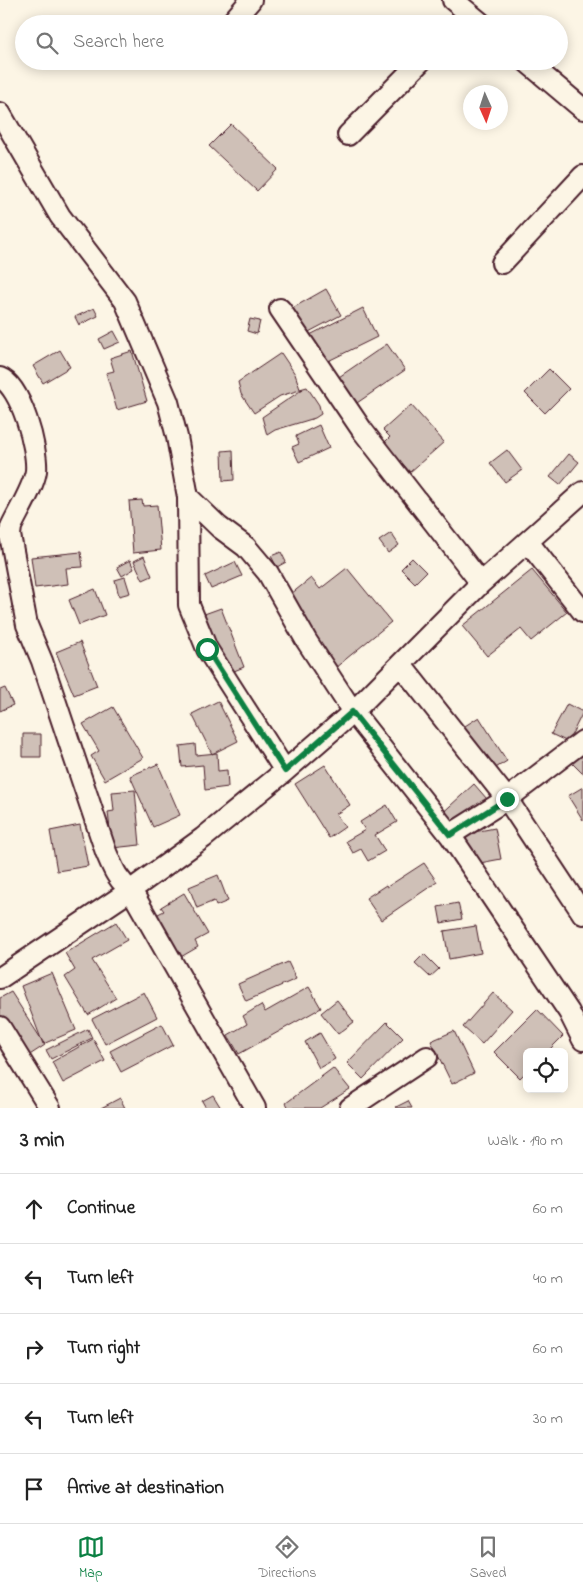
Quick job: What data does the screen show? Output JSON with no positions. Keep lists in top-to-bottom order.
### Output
{
  "north": "bottom",
  "page": {
    "search": "Search here",
    "heading": ["3 min", "Walk · 190 m"],
    "list": [
      ["Continue", "60 m"],
      ["Turn left", "40 m"],
      ["Turn right", "60 m"],
      ["Turn left", "30 m"],
      "Arrive at destination"
    ],
    "nav": ["Map", "Directions", "Saved"]
  }
}
